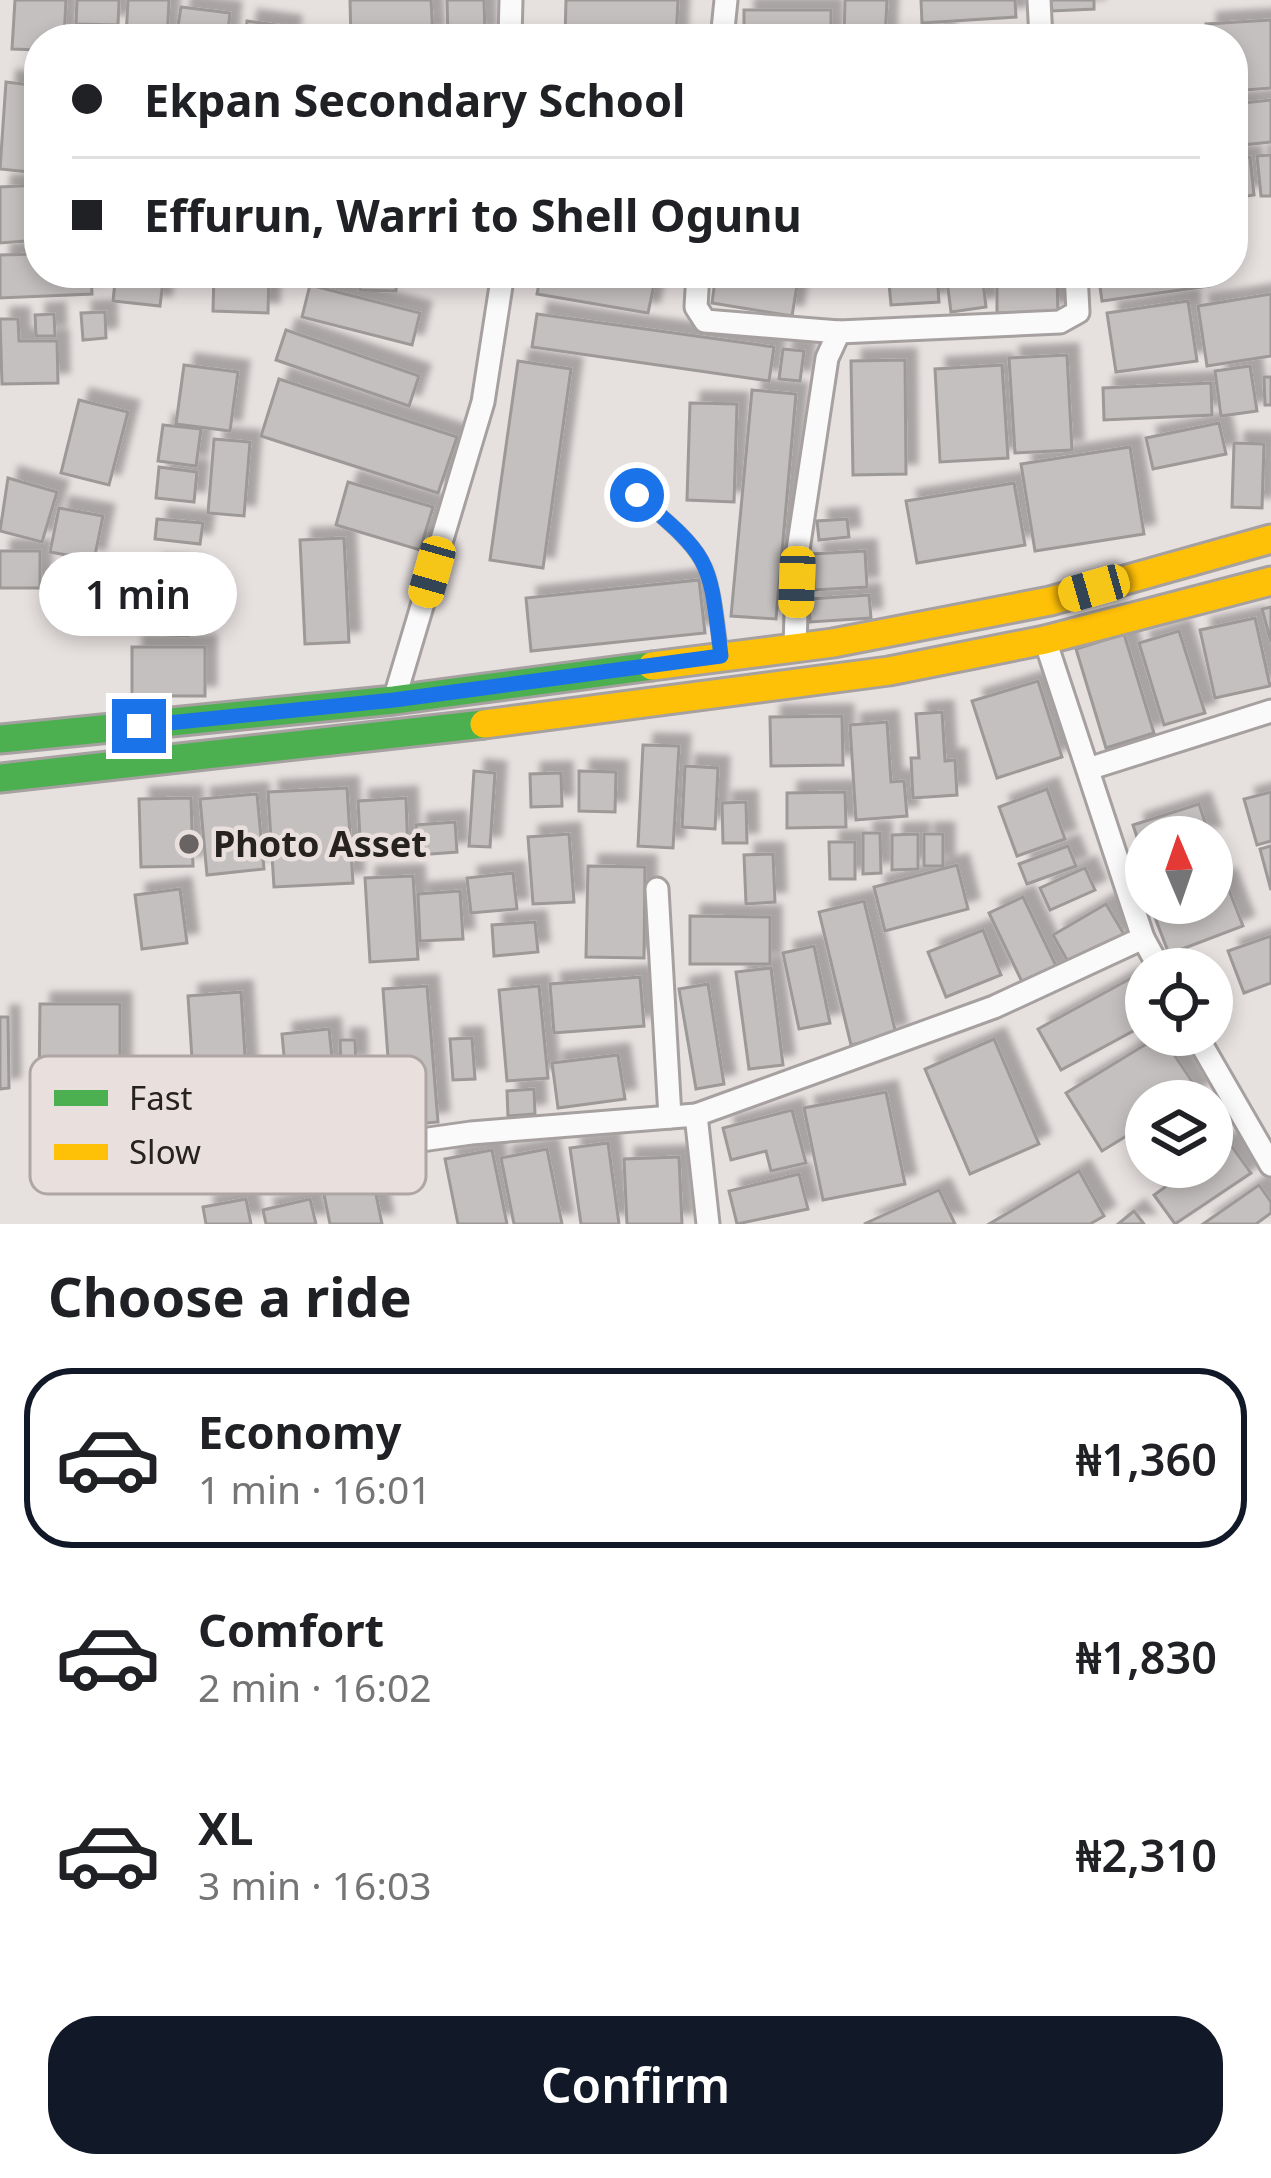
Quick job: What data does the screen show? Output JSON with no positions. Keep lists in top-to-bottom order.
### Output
{
  "places": ["Photo Asset"],
  "legend": ["Fast", "Slow"],
  "north": "top",
  "page": {
    "banner": ["Ekpan Secondary School", "Effurun, Warri to Shell Ogunu"],
    "bubble": "1 min",
    "heading": "Choose a ride",
    "list": [
      {
        "name": "Economy",
        "note": "1 min · 16:01",
        "value": "₦1,360"
      },
      {
        "name": "Comfort",
        "note": "2 min · 16:02",
        "value": "₦1,830"
      },
      {
        "name": "XL",
        "note": "3 min · 16:03",
        "value": "₦2,310"
      }
    ],
    "buttons": "Confirm"
  }
}
